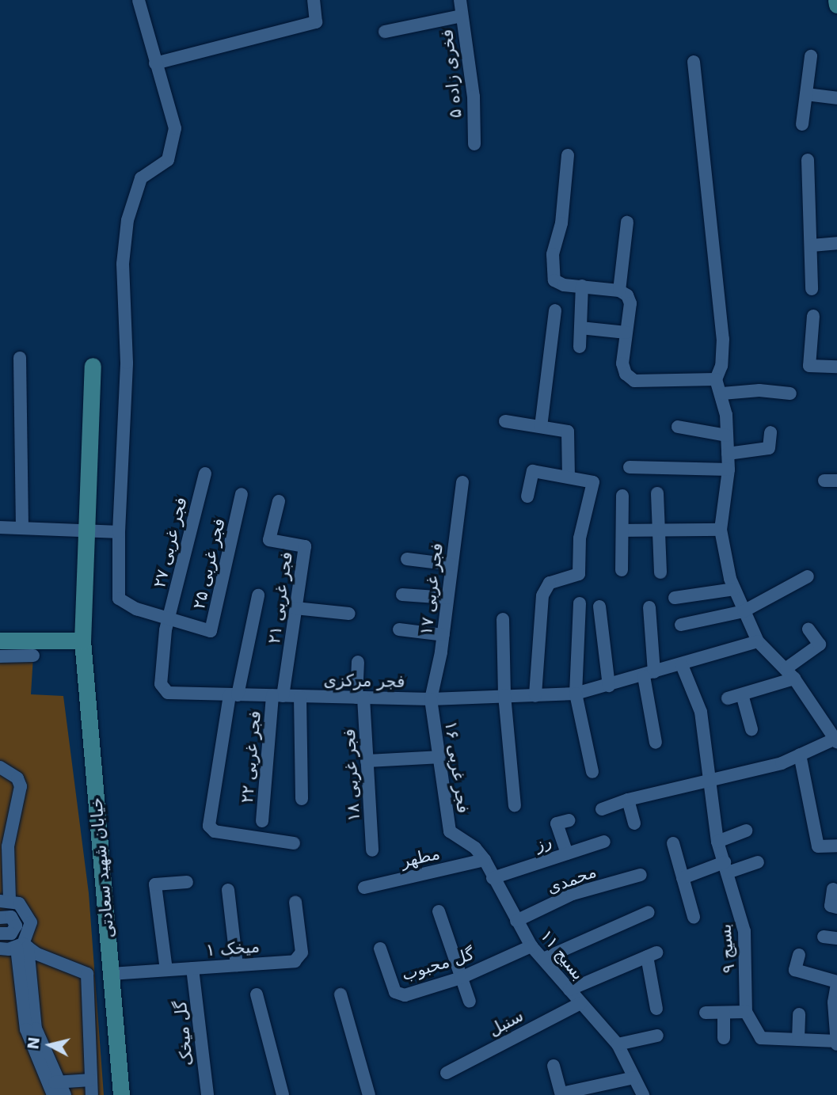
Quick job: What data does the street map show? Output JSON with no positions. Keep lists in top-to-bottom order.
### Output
{
  "streets": {
    "main road": ["خیابان شهید سعادتی"],
    "street": [
      "فخری زاده ۵",
      "فجر غربی ۲۷",
      "فجر غربی ۲۵",
      "فجر غربی ۱۷",
      "فجر غربی ۲۱",
      "فجر مرکزی",
      "فجر غربی ۲۲",
      "فجر غربی ۱۶",
      "فجر غربی ۱۸",
      "رز",
      "مطهر",
      "محمدی",
      "میخک ۱",
      "بسیج ۹",
      "بسیج ۱۱",
      "گل محبوب",
      "سنبل",
      "گل میخک"
    ]
  },
  "crossings": [
    ["فجر غربی ۲۷", "فجر غربی ۲۵"],
    ["فجر غربی ۲۷", "فجر مرکزی"],
    ["فجر غربی ۲۵", "فجر مرکزی"],
    ["فجر غربی ۱۷", "فجر مرکزی"],
    ["فجر غربی ۱۷", "فجر غربی ۱۶"],
    ["فجر غربی ۲۱", "فجر مرکزی"],
    ["فجر غربی ۲۱", "فجر غربی ۲۲"],
    ["فجر مرکزی", "فجر غربی ۲۲"],
    ["فجر مرکزی", "فجر غربی ۱۶"],
    ["فجر مرکزی", "فجر غربی ۱۸"],
    ["فجر مرکزی", "بسیج ۹"],
    ["فجر غربی ۱۶", "بسیج ۱۱"],
    ["رز", "بسیج ۱۱"],
    ["مطهر", "بسیج ۱۱"],
    ["خیابان شهید سعادتی", "میخک ۱"],
    ["محمدی", "بسیج ۱۱"],
    ["میخک ۱", "گل میخک"],
    ["بسیج ۱۱", "گل محبوب"],
    ["بسیج ۱۱", "سنبل"]
  ],
  "north": "left"
}
